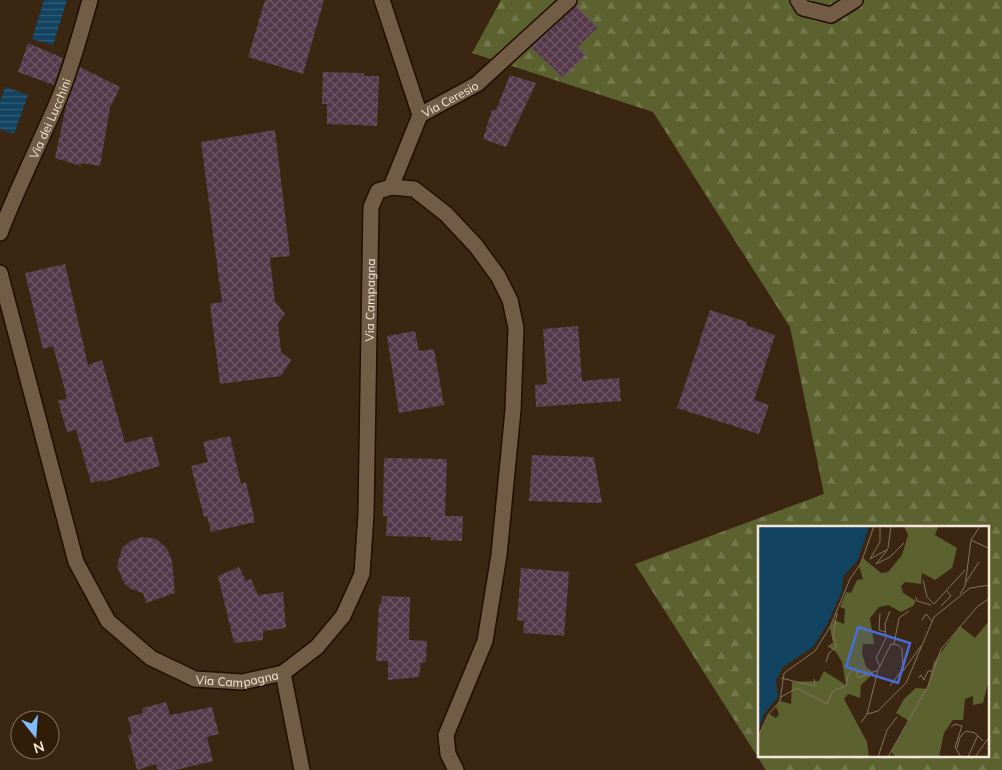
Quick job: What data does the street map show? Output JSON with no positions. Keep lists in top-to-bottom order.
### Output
{
  "streets": {
    "street": ["Via Ceresio", "Via dei Lucchini", "Via Campagna"]
  },
  "crossings": [
    ["Via Ceresio", "Via Campagna"]
  ],
  "north": "bottom"
}
